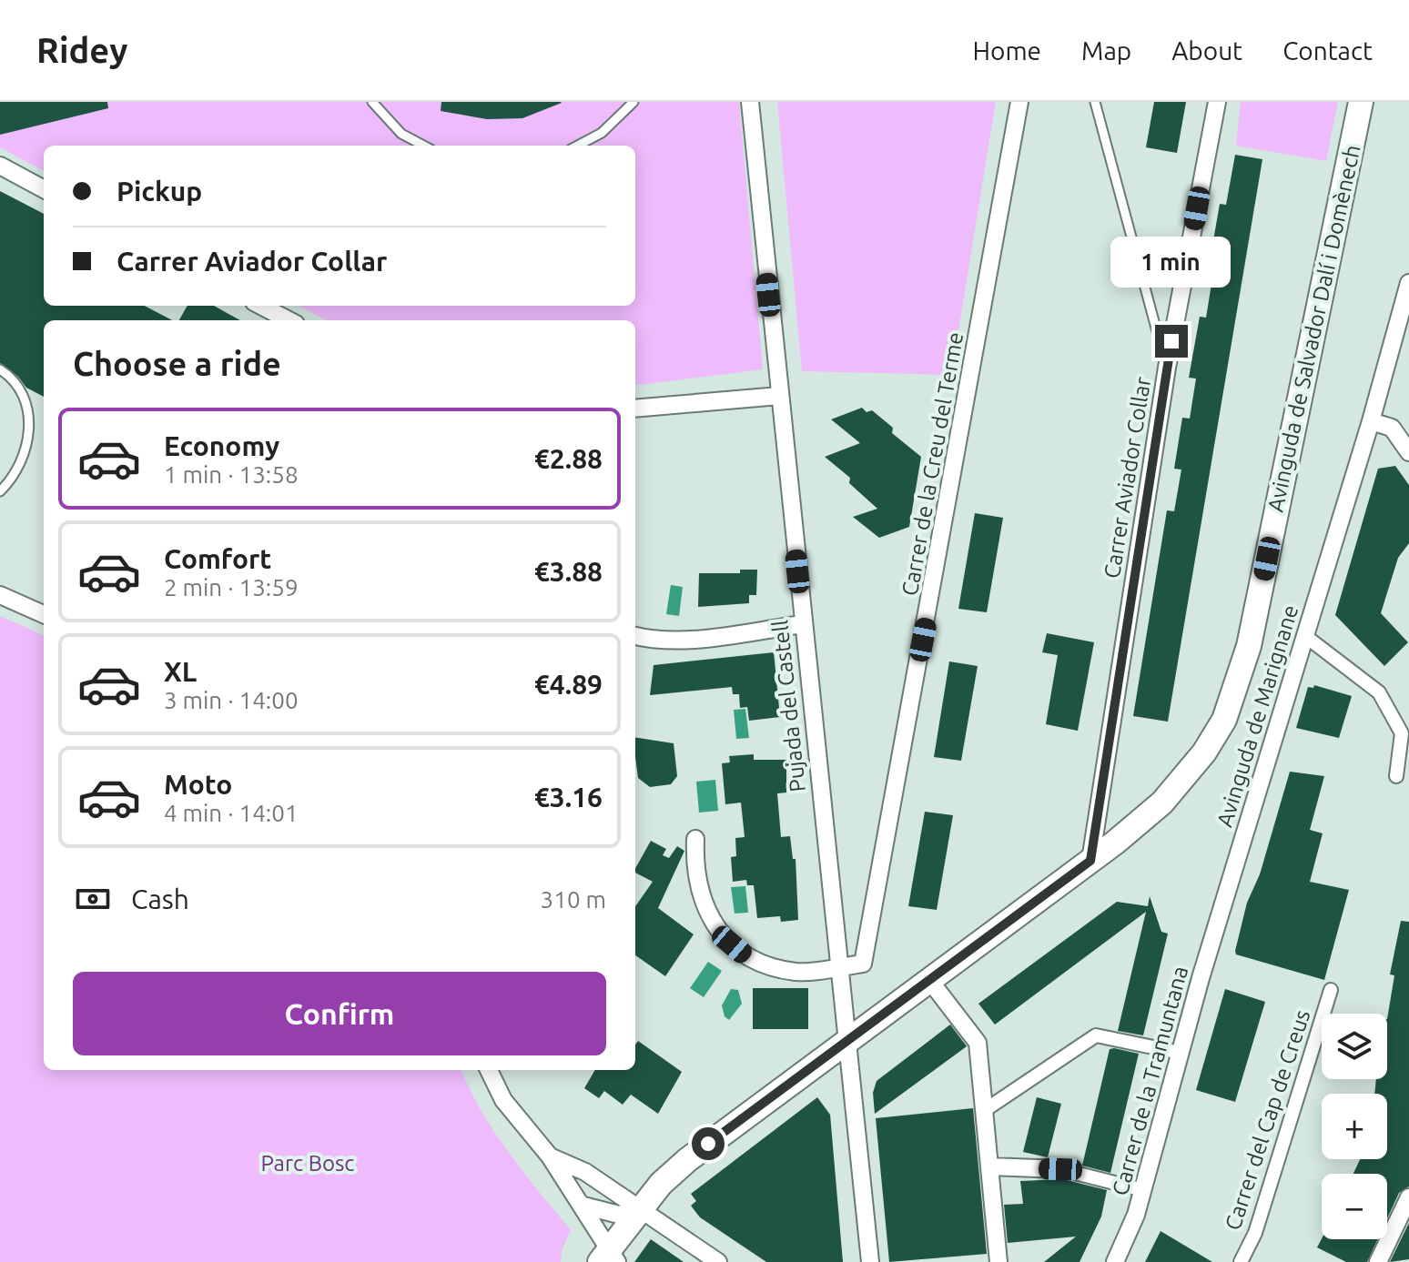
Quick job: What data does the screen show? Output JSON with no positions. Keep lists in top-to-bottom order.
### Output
{
  "streets": {
    "main road": ["Avinguda de Salvador Dalí i Domènech"],
    "street": [
      "Carrer de la Creu del Terme",
      "Carrer Aviador Collar",
      "Pujada del Castell",
      "Avinguda de Marignane",
      "Carrer de la Tramuntana",
      "Carrer del Cap de Creus"
    ]
  },
  "crossings": [
    ["Avinguda de Salvador Dalí i Domènech", "Carrer Aviador Collar"],
    ["Avinguda de Salvador Dalí i Domènech", "Pujada del Castell"],
    ["Carrer de la Creu del Terme", "Pujada del Castell"],
    ["Avinguda de Marignane", "Carrer de la Tramuntana"]
  ],
  "parks": ["Parc Bosc"],
  "page": {
    "header": "Ridey",
    "nav": [
      "Home",
      "Map",
      "About",
      "Contact"
    ],
    "banner": ["Pickup", "Carrer Aviador Collar"],
    "bubble": "1 min",
    "heading": "Choose a ride",
    "list": [
      {
        "name": "Economy",
        "note": "1 min · 13:58",
        "value": "€2.88"
      },
      {
        "name": "Comfort",
        "note": "2 min · 13:59",
        "value": "€3.88"
      },
      {
        "name": "XL",
        "note": "3 min · 14:00",
        "value": "€4.89"
      },
      {
        "name": "Moto",
        "note": "4 min · 14:01",
        "value": "€3.16"
      }
    ],
    "pay": ["Cash", "310 m"],
    "buttons": "Confirm",
    "map_buttons": ["+", "−"]
  }
}
